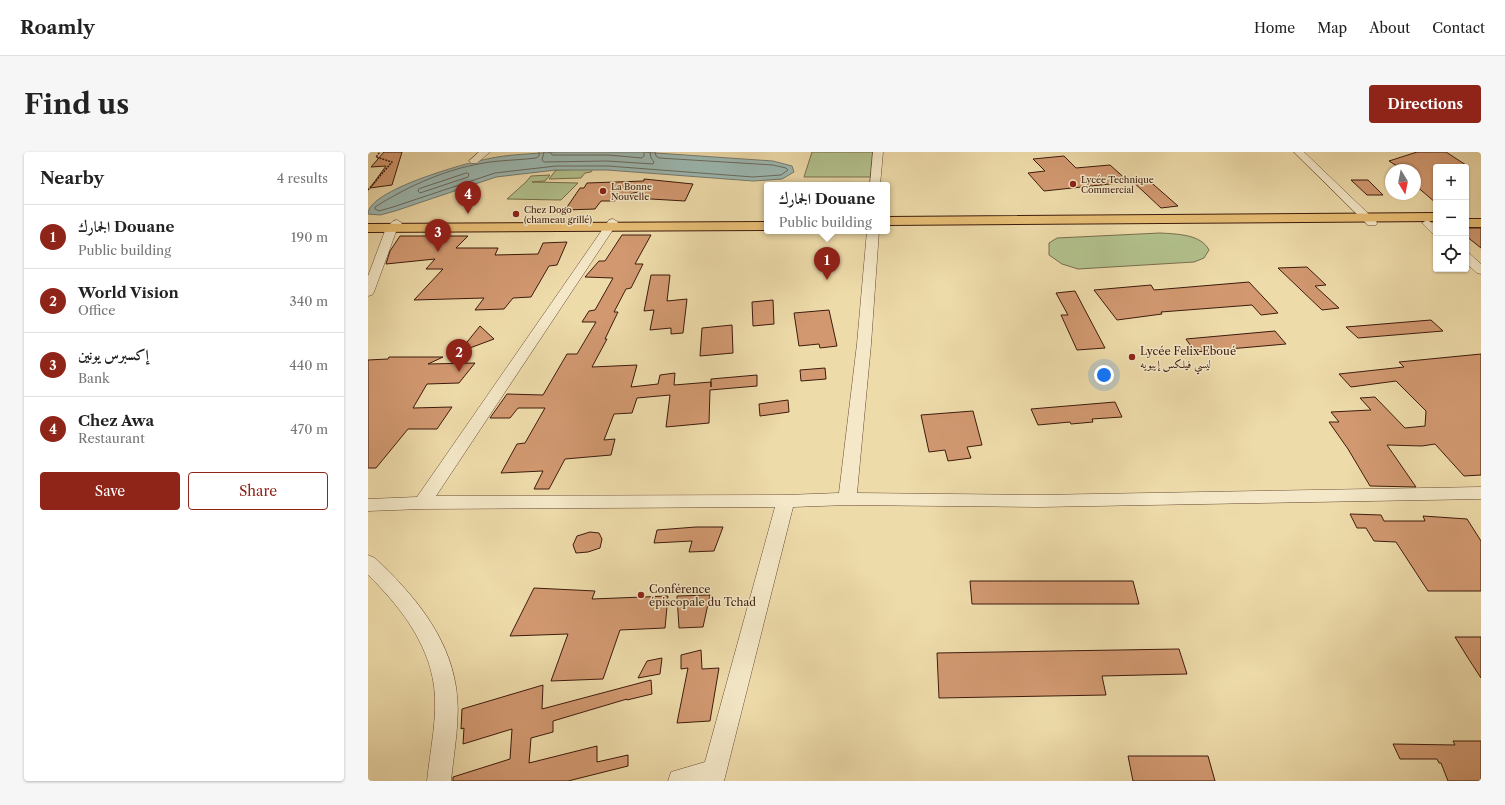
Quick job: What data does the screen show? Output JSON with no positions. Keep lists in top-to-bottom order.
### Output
{
  "places": [
    "Lycée Technique Commercial",
    "La Bonne Nouvelle",
    "Chez Dogo (chameau grillé)",
    "Lycée Felix Eboué ليسي فيلكس إيبويه",
    "Conférence épiscopale du Tchad"
  ],
  "north": "bottom",
  "page": {
    "header": "Roamly",
    "nav": [
      "Home",
      "Map",
      "About",
      "Contact"
    ],
    "buttons": [
      "Directions",
      ["Save", "Share"]
    ],
    "title": "Find us",
    "heading": ["Nearby", "4 results"],
    "map_buttons": ["+", "−"],
    "pins": [
      "4",
      "3",
      "1",
      "2"
    ],
    "popup": ["الجمارك Douane", "Public building"],
    "list": [
      {
        "mark": "1",
        "name": "الجمارك Douane",
        "note": "Public building",
        "value": "190 m"
      },
      {
        "mark": "2",
        "name": "World Vision",
        "note": "Office",
        "value": "340 m"
      },
      {
        "mark": "3",
        "name": "إكسبرس يونين",
        "note": "Bank",
        "value": "440 m"
      },
      {
        "mark": "4",
        "name": "Chez Awa",
        "note": "Restaurant",
        "value": "470 m"
      }
    ]
  }
}
